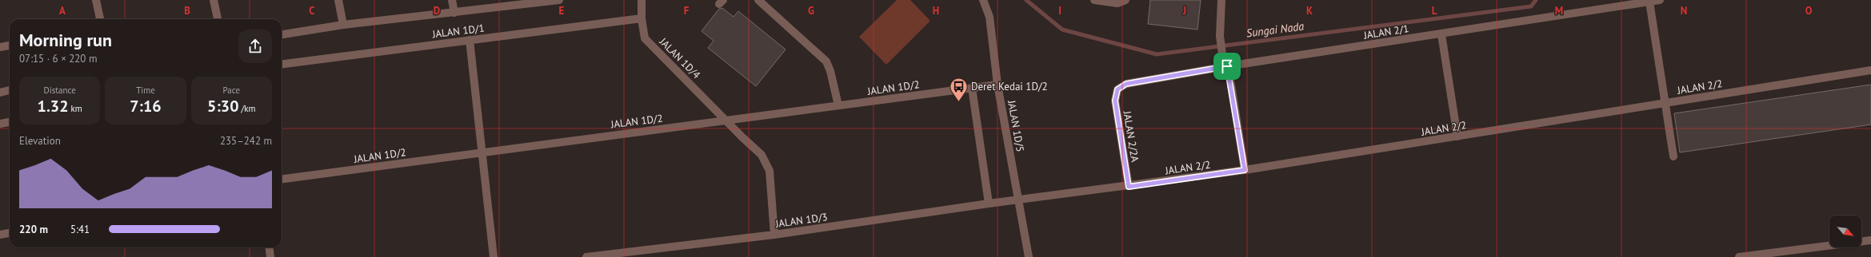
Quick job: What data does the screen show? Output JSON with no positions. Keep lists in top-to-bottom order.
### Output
{
  "streets": {
    "street": [
      "JALAN 1D/1",
      "JALAN 2/1",
      "JALAN 1D/4",
      "JALAN 2/2",
      "JALAN 1D/2",
      "JALAN 1D/5",
      "JALAN 2/2A",
      "JALAN 1D/3"
    ]
  },
  "crossings": [
    ["JALAN 1D/1", "JALAN 1D/4"],
    ["JALAN 2/1", "JALAN 2/2A"],
    ["JALAN 1D/4", "JALAN 1D/2"],
    ["JALAN 1D/4", "JALAN 1D/3"],
    ["JALAN 2/2", "JALAN 1D/5"],
    ["JALAN 2/2", "JALAN 2/2A"],
    ["JALAN 2/2", "JALAN 1D/3"],
    ["JALAN 1D/2", "JALAN 1D/5"],
    ["JALAN 1D/5", "JALAN 1D/3"]
  ],
  "water": ["Sungai Nada"],
  "places": {
    "bus stop": ["Deret Kedai 1D/2"]
  },
  "north": "bottom right",
  "page": {
    "heading": ["Morning run", "07:15 · 6 × 220 m"],
    "stats": [
      ["Distance", "1.32 km"],
      ["Time", "7:16"],
      ["Pace", "5:30 /km"]
    ],
    "chart": ["Elevation", "235–242 m"],
    "list": [
      {
        "name": "220 m",
        "note": "5:41"
      }
    ]
  },
  "grid": {
    "columns": [
      "A",
      "B",
      "C",
      "D",
      "E",
      "F",
      "G",
      "H",
      "I",
      "J",
      "K",
      "L",
      "M",
      "N",
      "O"
    ]
  }
}
